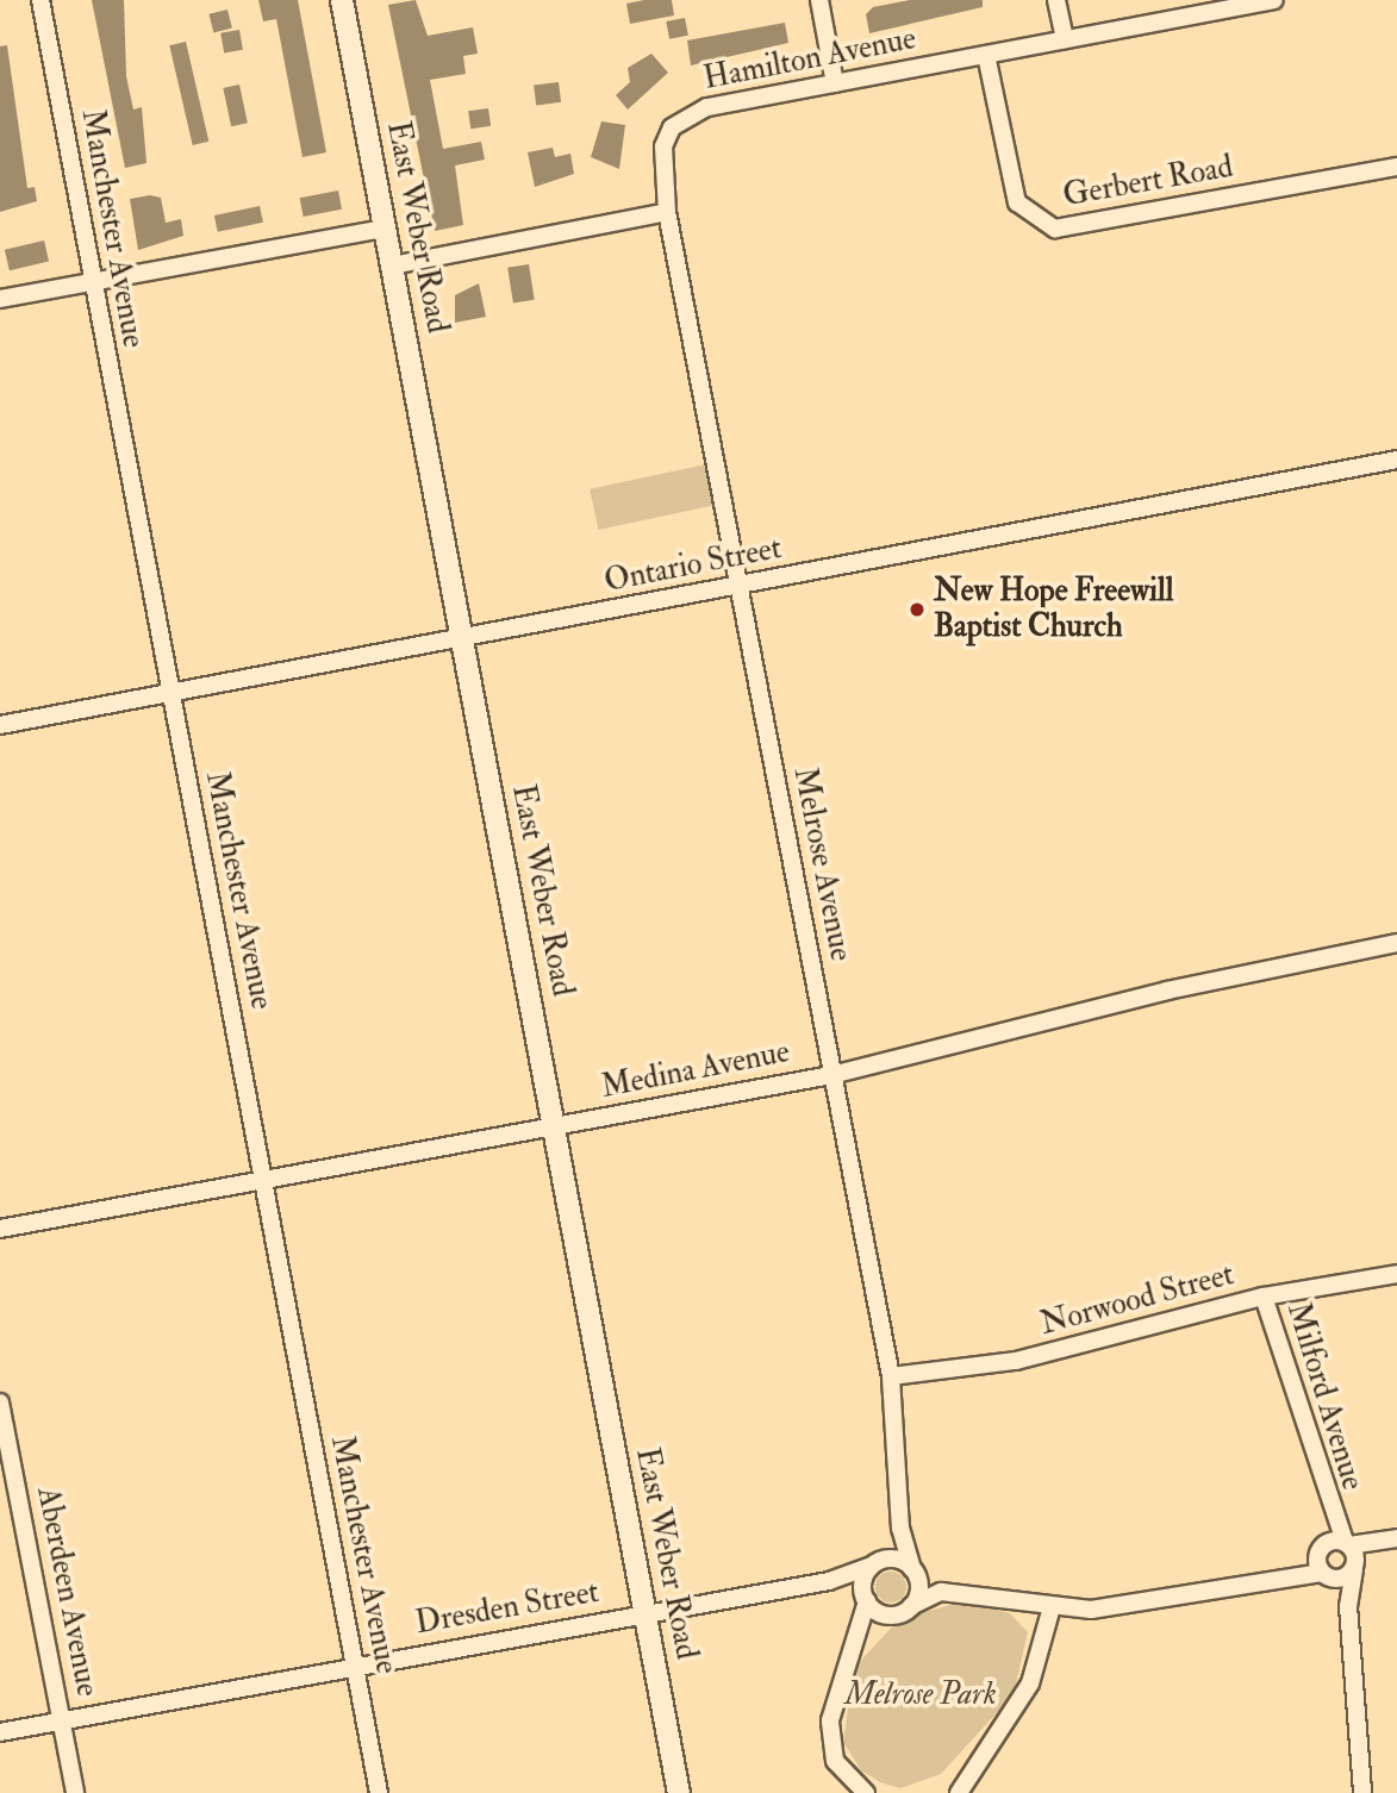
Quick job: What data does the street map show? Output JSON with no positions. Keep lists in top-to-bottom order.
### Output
{
  "streets": {
    "street": [
      "Hamilton Avenue",
      "Gerbert Road",
      "East Weber Road",
      "Manchester Avenue",
      "Ontario Street",
      "Melrose Avenue",
      "Medina Avenue",
      "Norwood Street",
      "Milford Avenue",
      "Aberdeen Avenue",
      "Dresden Street"
    ]
  },
  "crossings": [
    ["Hamilton Avenue", "Gerbert Road"],
    ["Hamilton Avenue", "Melrose Avenue"],
    ["East Weber Road", "Ontario Street"],
    ["East Weber Road", "Medina Avenue"],
    ["East Weber Road", "Dresden Street"],
    ["Manchester Avenue", "Ontario Street"],
    ["Manchester Avenue", "Medina Avenue"],
    ["Manchester Avenue", "Dresden Street"],
    ["Ontario Street", "Melrose Avenue"],
    ["Melrose Avenue", "Medina Avenue"],
    ["Melrose Avenue", "Norwood Street"],
    ["Norwood Street", "Milford Avenue"],
    ["Aberdeen Avenue", "Dresden Street"]
  ],
  "parks": ["Melrose Park"],
  "places": ["New Hope Freewill Baptist Church"]
}
